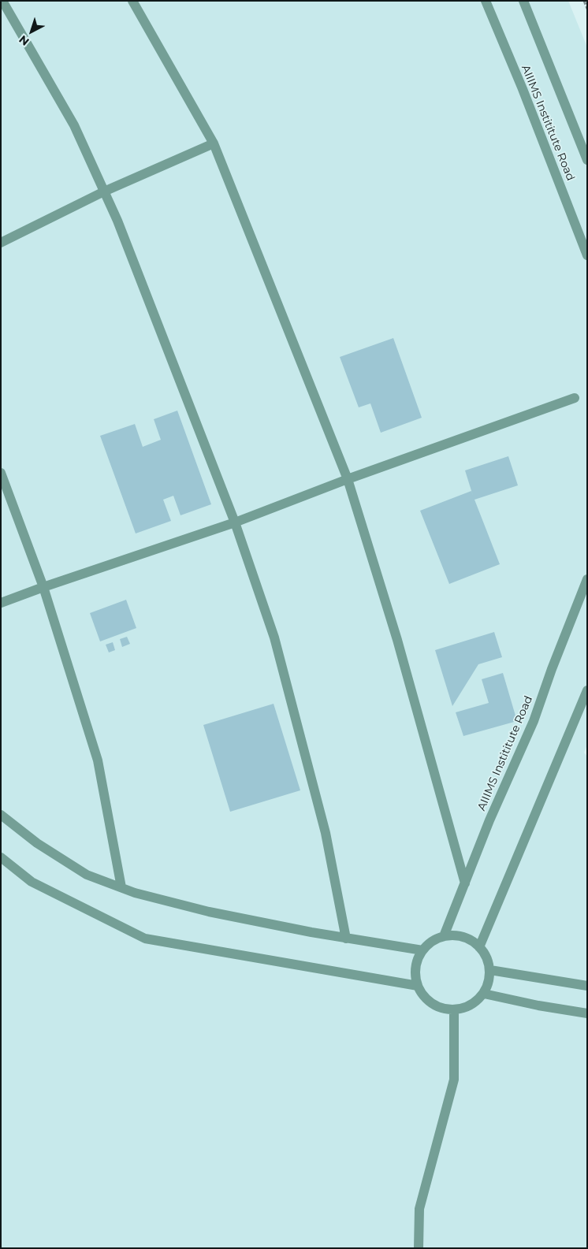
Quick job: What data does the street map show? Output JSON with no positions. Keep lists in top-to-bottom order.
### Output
{
  "streets": {
    "street": ["AIIIMS Instititute Road"]
  },
  "north": "bottom left"
}
